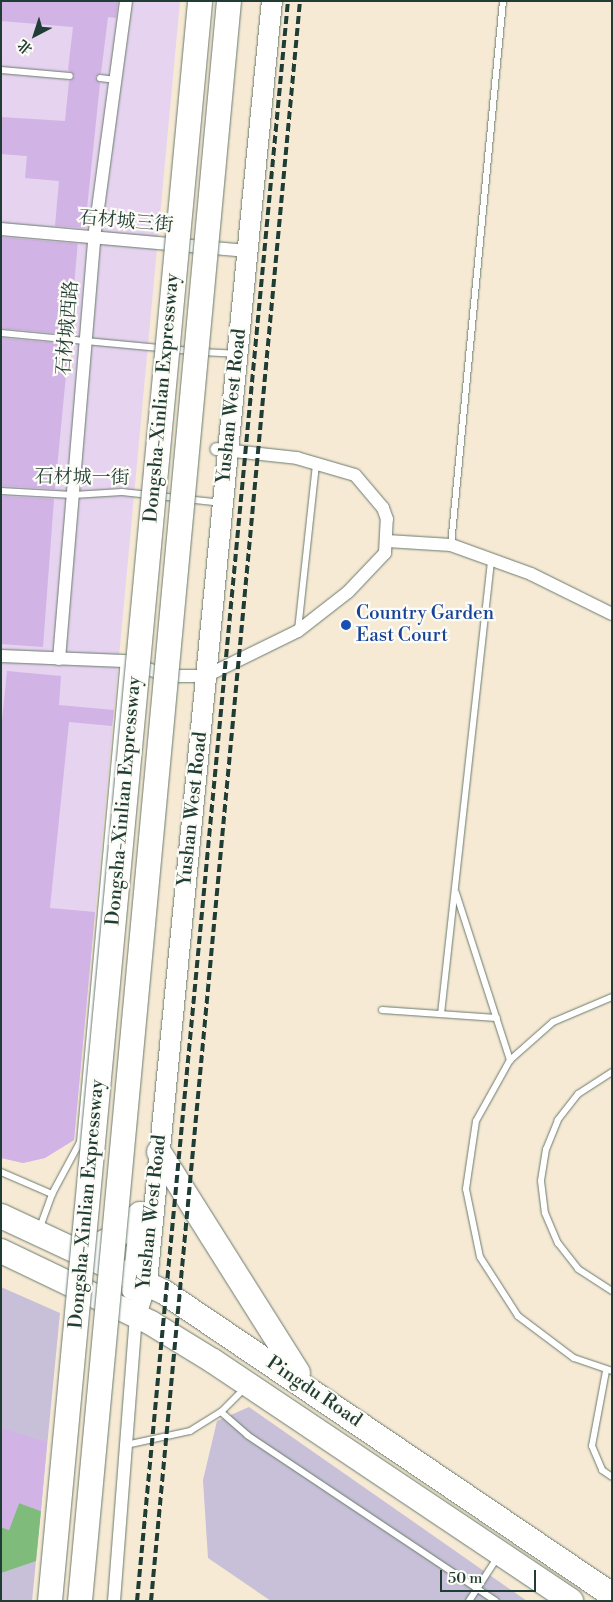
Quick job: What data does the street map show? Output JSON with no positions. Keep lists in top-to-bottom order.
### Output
{
  "streets": {
    "highway": ["Dongsha-Xinlian Expressway", "Pingdu Road"],
    "main road": ["Yushan West Road"],
    "street": ["石材城三街", "石材城西路"],
    "lane": ["石材城一街"]
  },
  "crossings": [
    ["石材城三街", "石材城西路"],
    ["石材城三街", "Yushan West Road"],
    ["石材城西路", "石材城一街"],
    ["Yushan West Road", "石材城一街"],
    ["Yushan West Road", "Pingdu Road"]
  ],
  "places": ["Country Garden East Court"],
  "scale_bar": "50 m",
  "north": "bottom left"
}
